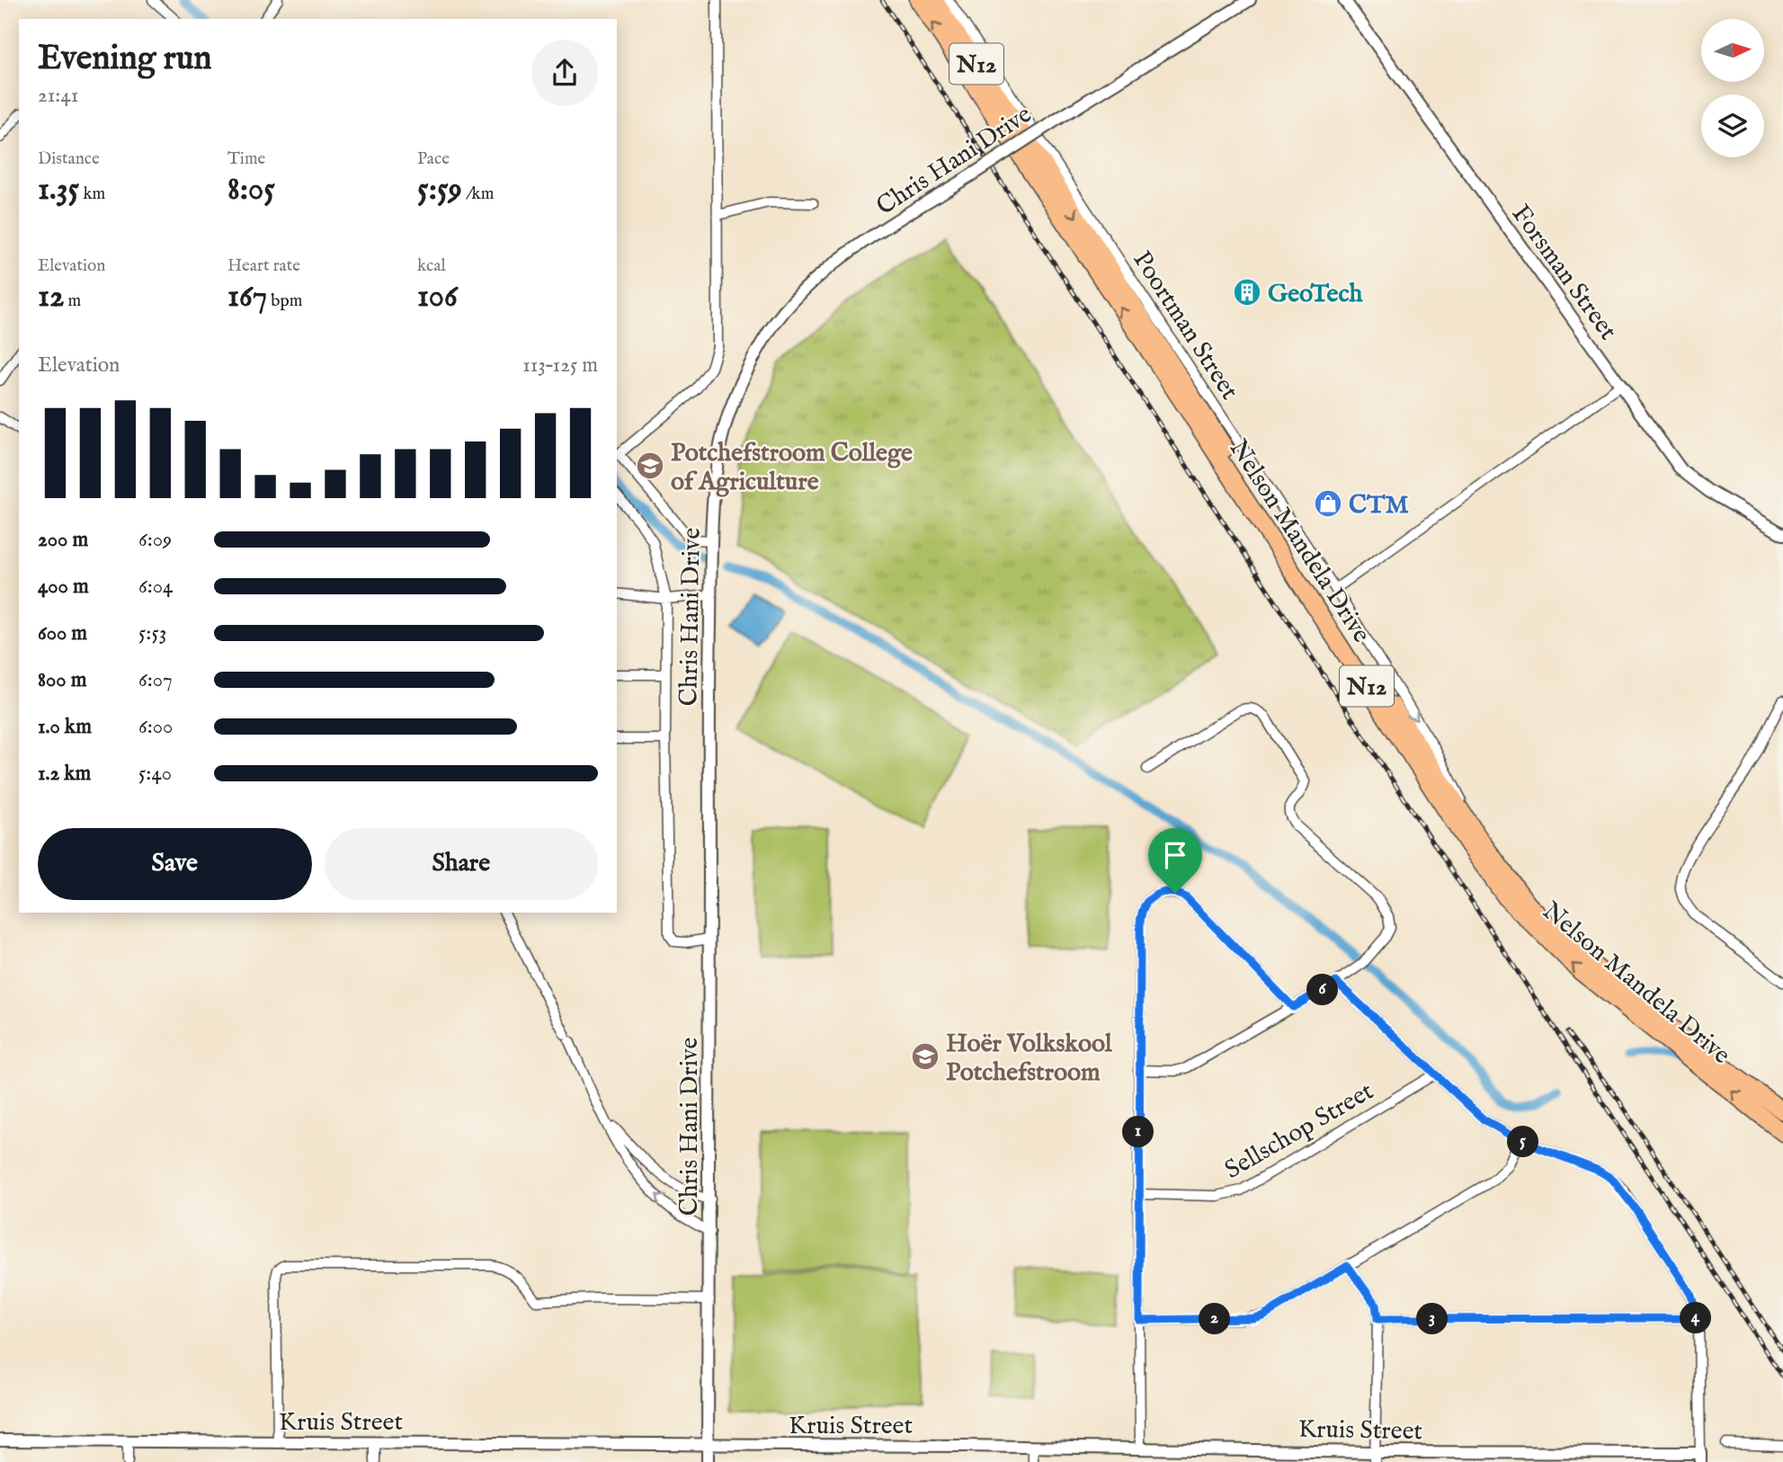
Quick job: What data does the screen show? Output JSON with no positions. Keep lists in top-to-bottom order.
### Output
{
  "streets": {
    "highway": ["N12", "Nelson Mandela Drive"],
    "street": [
      "Chris Hani Drive",
      "Forsman Street",
      "Poortman Street",
      "Sellschop Street",
      "Kruis Street"
    ]
  },
  "crossings": [
    ["Chris Hani Drive", "Kruis Street"],
    ["Poortman Street", "Nelson Mandela Drive"]
  ],
  "places": {
    "building": ["GeoTech"],
    "school or university": ["Potchefstroom College of Agriculture", "Hoër Volkskool Potchefstroom"],
    "shop": ["CTM"]
  },
  "north": "right",
  "page": {
    "heading": ["Evening run", "21:41"],
    "stats": [
      ["Distance", "1.35 km"],
      ["Time", "8:05"],
      ["Pace", "5:59 /km"],
      ["Elevation", "12 m"],
      ["Heart rate", "167 bpm"],
      ["kcal", "106"]
    ],
    "chart": ["Elevation", "113–125 m"],
    "list": [
      {
        "name": "200 m",
        "note": "6:09"
      },
      {
        "name": "400 m",
        "note": "6:04"
      },
      {
        "name": "600 m",
        "note": "5:53"
      },
      {
        "name": "800 m",
        "note": "6:07"
      },
      {
        "name": "1.0 km",
        "note": "6:00"
      },
      {
        "name": "1.2 km",
        "note": "5:40"
      }
    ],
    "buttons": ["Save", "Share"],
    "pins": [
      "6",
      "1",
      "5",
      "4",
      "2",
      "3"
    ]
  }
}
